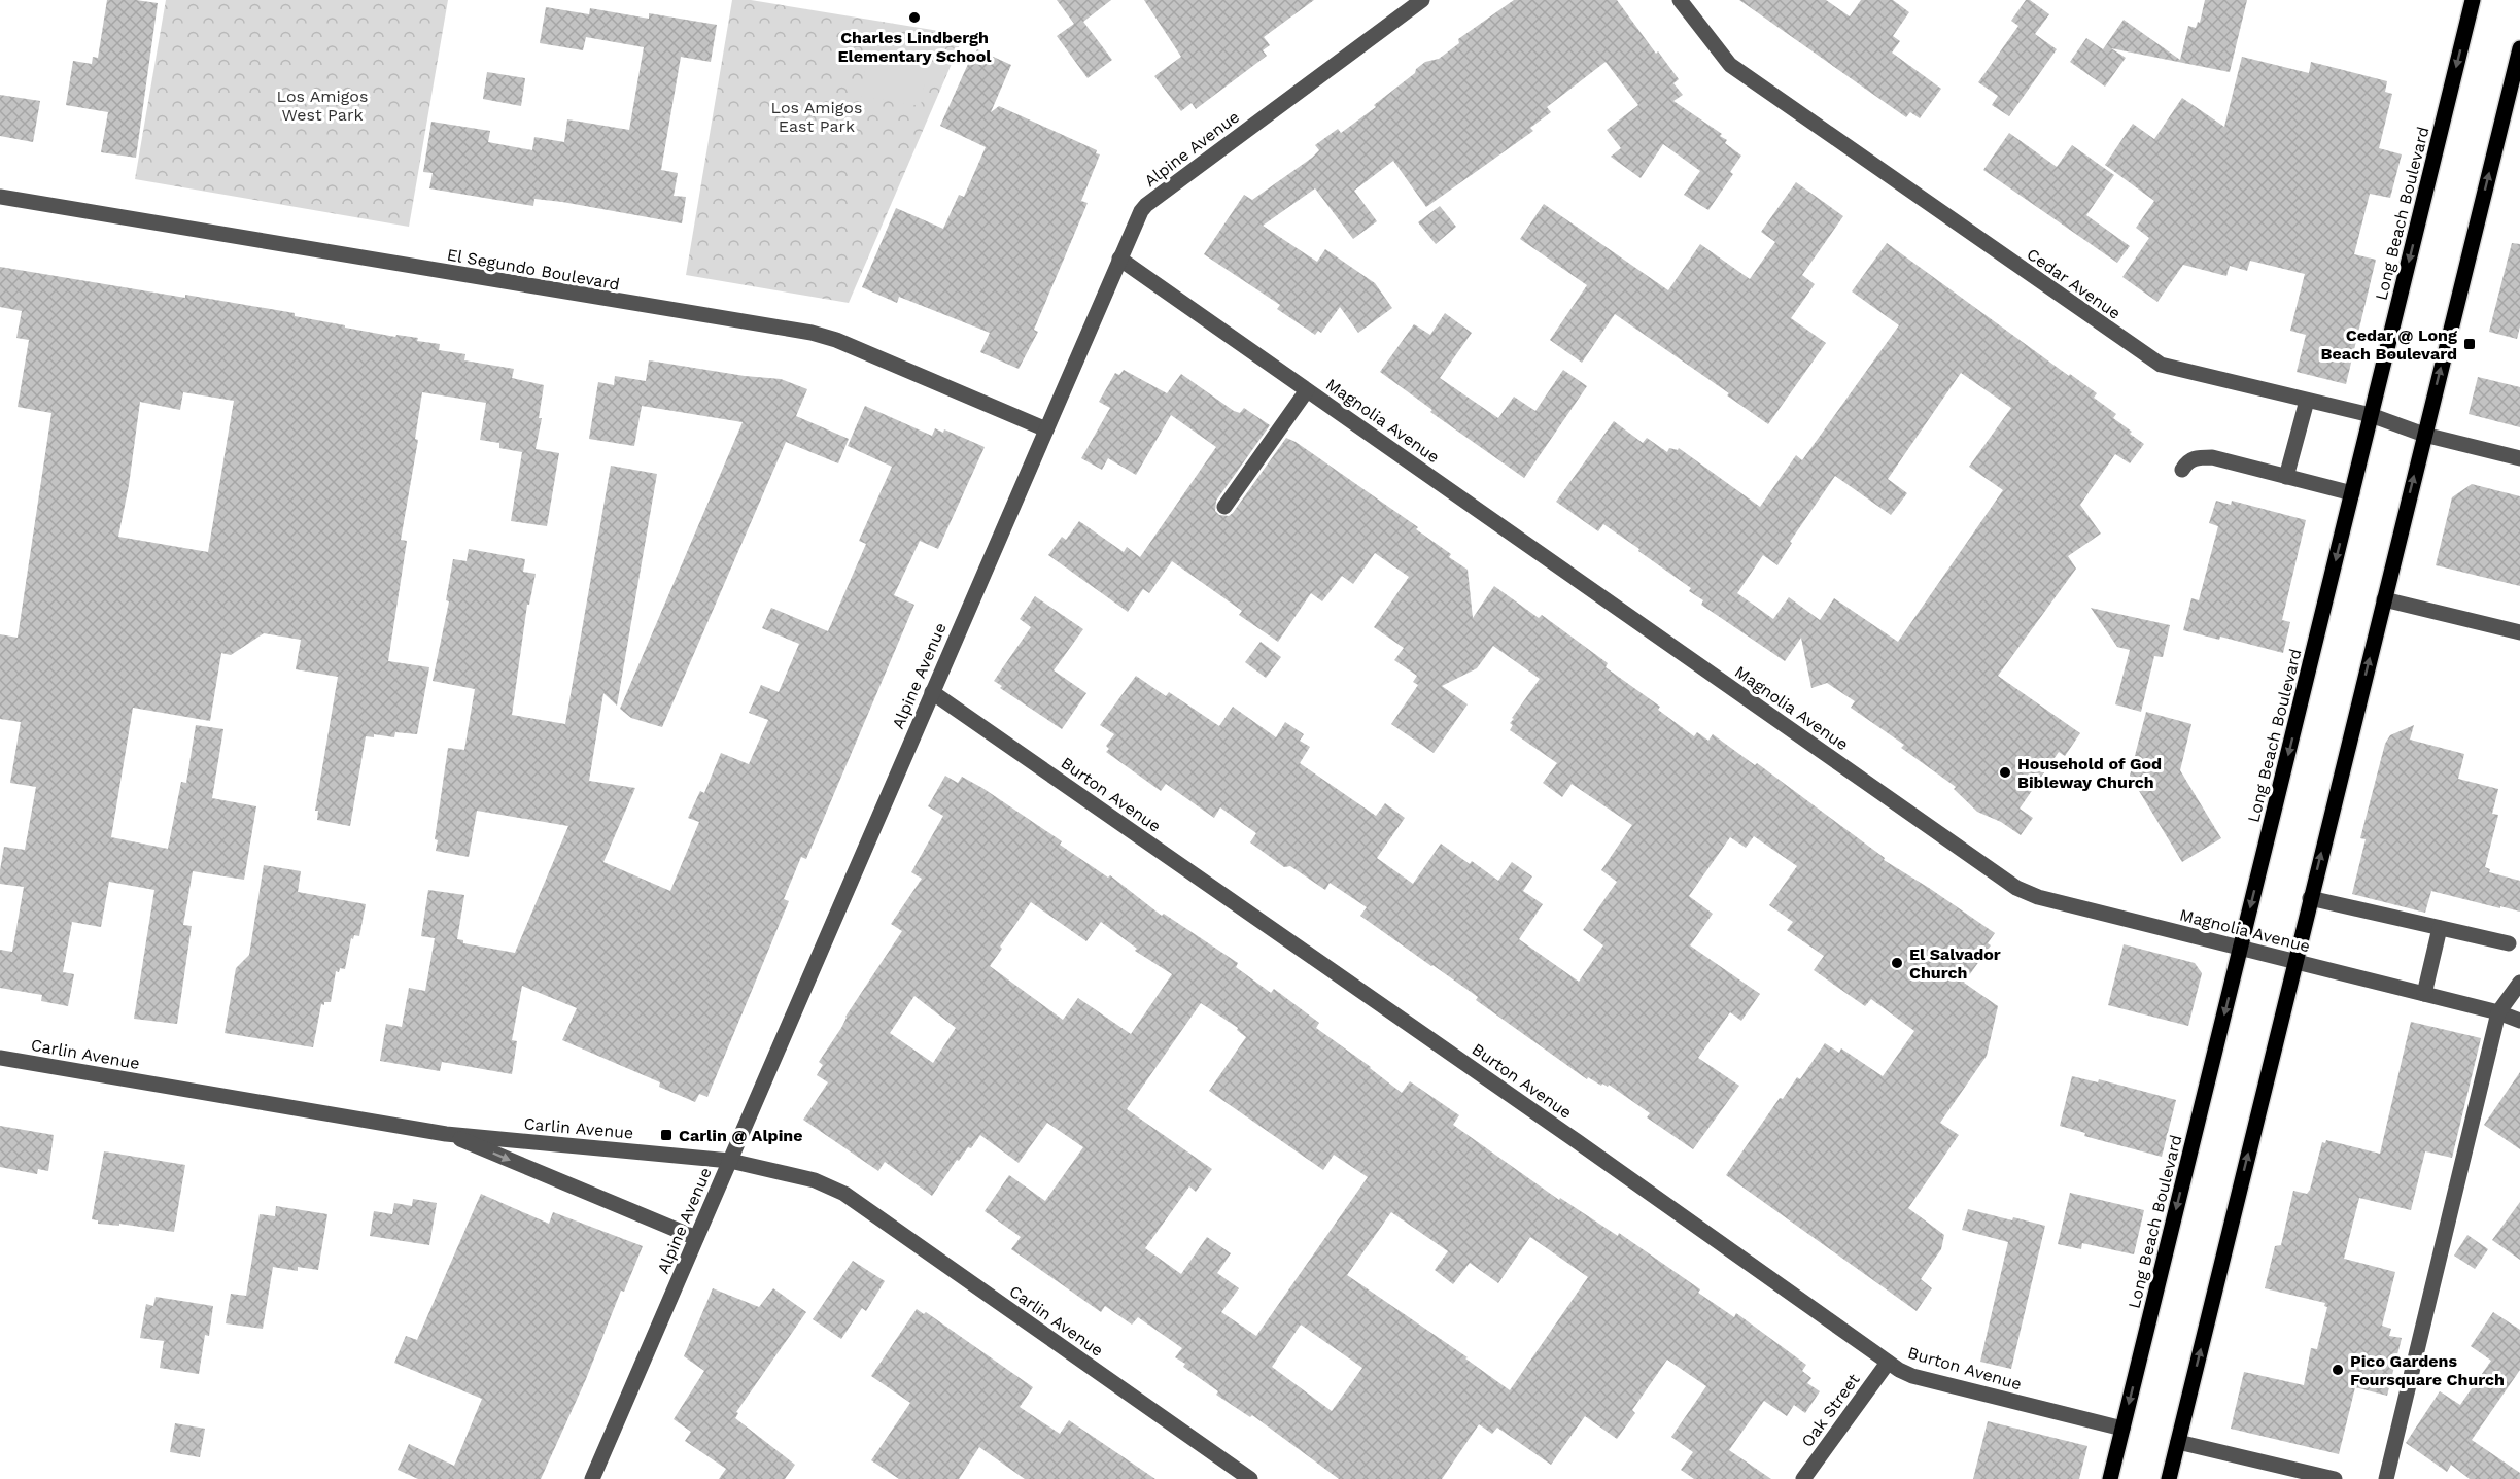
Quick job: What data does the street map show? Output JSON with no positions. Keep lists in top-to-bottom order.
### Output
{
  "streets": {
    "main road": ["Long Beach Boulevard"],
    "street": [
      "Alpine Avenue",
      "El Segundo Boulevard",
      "Cedar Avenue",
      "Magnolia Avenue",
      "Burton Avenue",
      "Carlin Avenue",
      "Oak Street"
    ]
  },
  "crossings": [
    ["Alpine Avenue", "El Segundo Boulevard"],
    ["Alpine Avenue", "Magnolia Avenue"],
    ["Alpine Avenue", "Burton Avenue"],
    ["Alpine Avenue", "Carlin Avenue"],
    ["Long Beach Boulevard", "Cedar Avenue"],
    ["Long Beach Boulevard", "Magnolia Avenue"],
    ["Long Beach Boulevard", "Burton Avenue"],
    ["Burton Avenue", "Oak Street"]
  ],
  "parks": ["Los Amigos West Park", "Los Amigos East Park"],
  "places": {
    "other": [
      "Charles Lindbergh Elementary School",
      "Household of God Bibleway Church",
      "El Salvador Church",
      "Pico Gardens Foursquare Church"
    ],
    "transit": ["Cedar @ Long Beach Boulevard", "Carlin @ Alpine"]
  }
}
